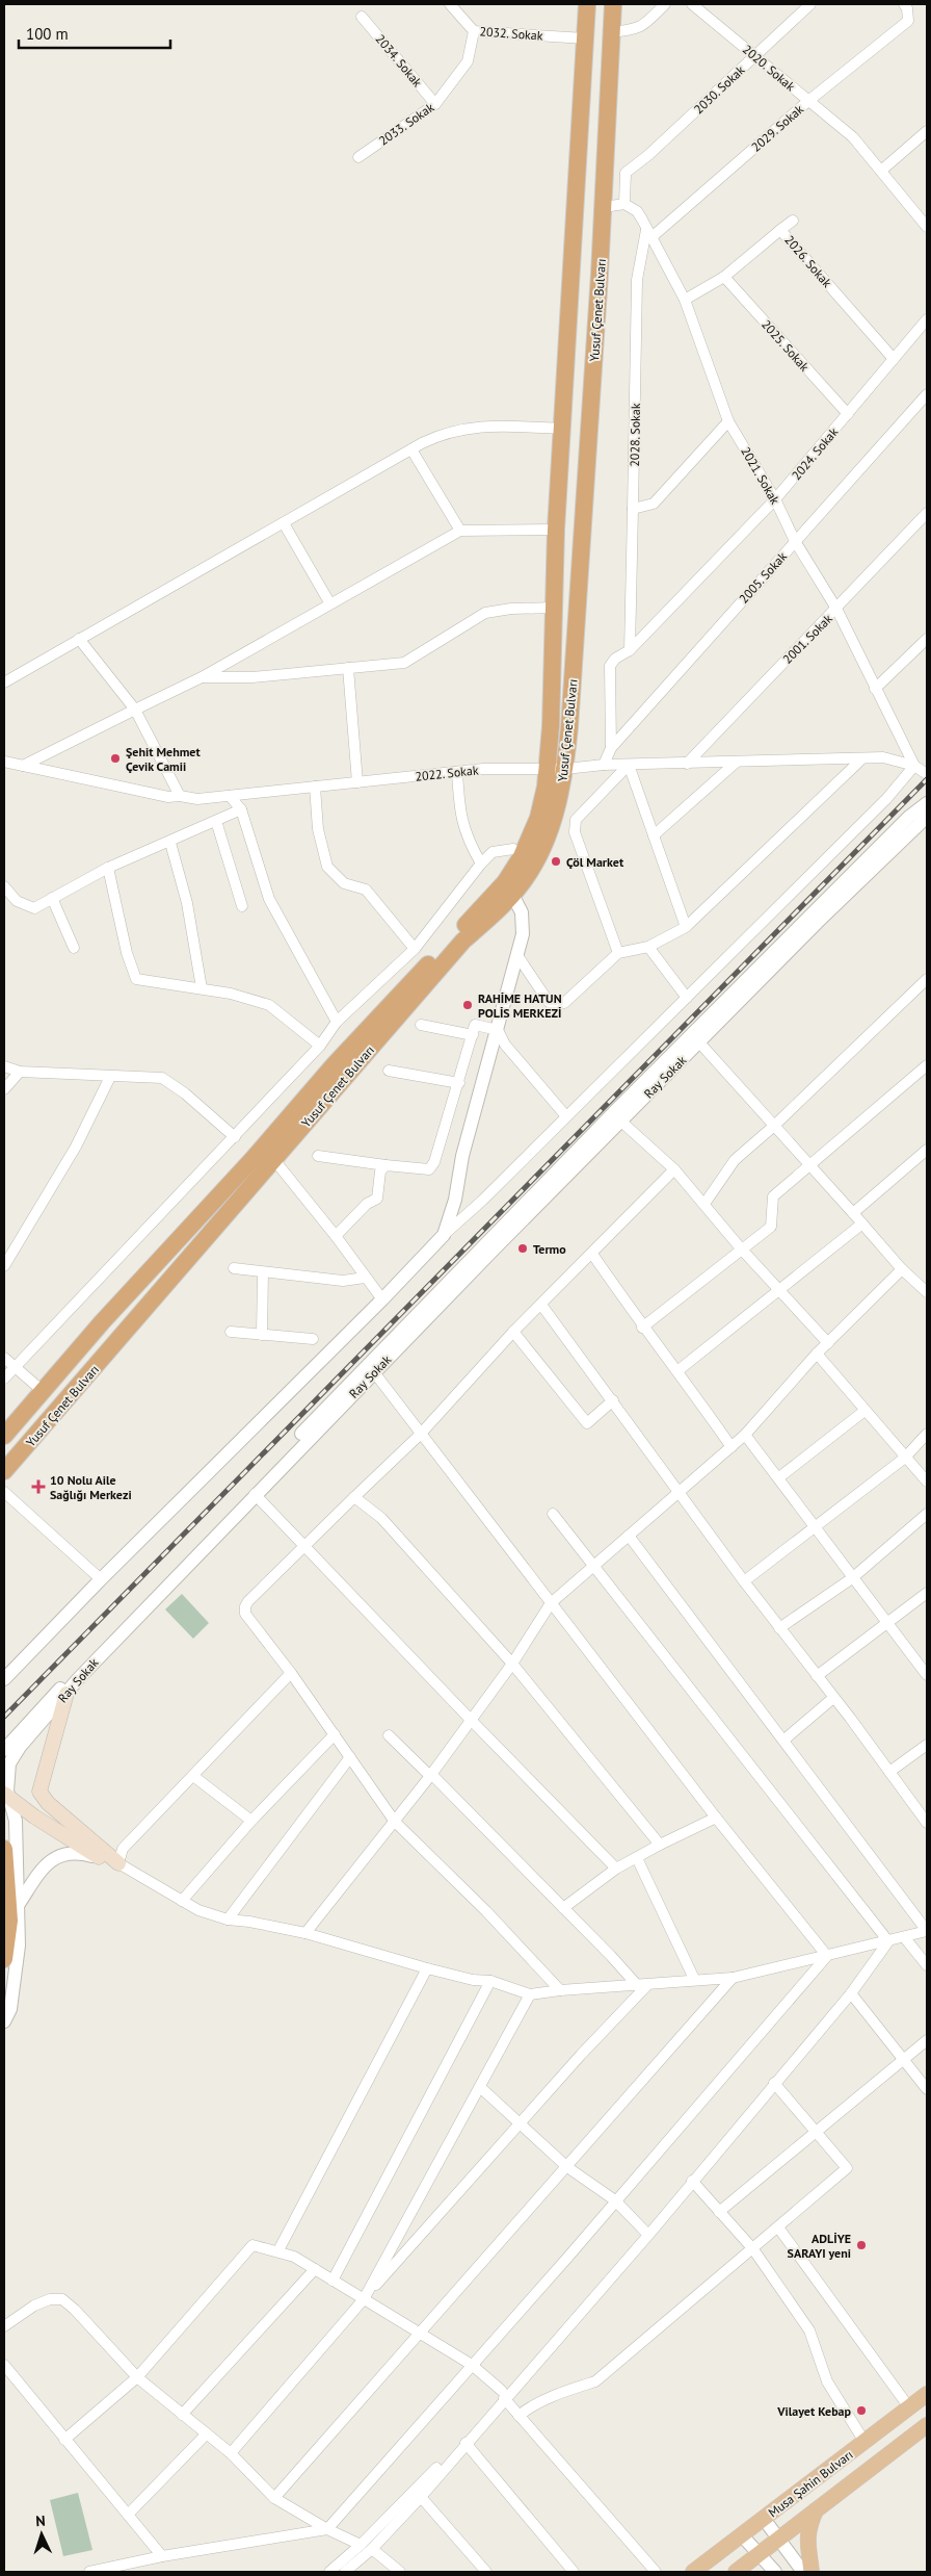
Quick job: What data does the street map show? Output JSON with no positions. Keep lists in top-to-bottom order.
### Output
{
  "streets": {
    "highway": ["Yusuf Çenet Bulvarı"],
    "main road": ["Musa Şahin Bulvarı"],
    "street": [
      "2032. Sokak",
      "2034. Sokak",
      "2020. Sokak",
      "2030. Sokak",
      "2033. Sokak",
      "2029. Sokak",
      "2026. Sokak",
      "2025. Sokak",
      "2028. Sokak",
      "2024. Sokak",
      "2021. Sokak",
      "2005. Sokak",
      "2001. Sokak",
      "2022. Sokak",
      "Ray Sokak"
    ]
  },
  "crossings": [
    ["2032. Sokak", "2033. Sokak"],
    ["2032. Sokak", "Yusuf Çenet Bulvarı"],
    ["2034. Sokak", "2033. Sokak"],
    ["2020. Sokak", "2030. Sokak"],
    ["2020. Sokak", "2029. Sokak"],
    ["2030. Sokak", "2021. Sokak"],
    ["2029. Sokak", "2028. Sokak"],
    ["2029. Sokak", "2021. Sokak"],
    ["2026. Sokak", "2025. Sokak"],
    ["2026. Sokak", "2024. Sokak"],
    ["2026. Sokak", "2021. Sokak"],
    ["Yusuf Çenet Bulvarı", "2022. Sokak"],
    ["2025. Sokak", "2024. Sokak"],
    ["2028. Sokak", "2024. Sokak"],
    ["2028. Sokak", "2021. Sokak"],
    ["2024. Sokak", "2021. Sokak"],
    ["2024. Sokak", "2005. Sokak"],
    ["2021. Sokak", "2005. Sokak"],
    ["2021. Sokak", "2001. Sokak"],
    ["2021. Sokak", "2022. Sokak"],
    ["2005. Sokak", "2022. Sokak"],
    ["2001. Sokak", "2022. Sokak"]
  ],
  "places": {
    "other": [
      "Şehit Mehmet Çevik Camii",
      "Çöl Market",
      "RAHİME HATUN POLİS MERKEZİ",
      "Termo",
      "ADLİYE SARAYI yeni",
      "Vilayet Kebap"
    ],
    "health": ["10 Nolu Aile Sağlığı Merkezi"]
  },
  "scale_bar": "100 m",
  "north": "top"
}
